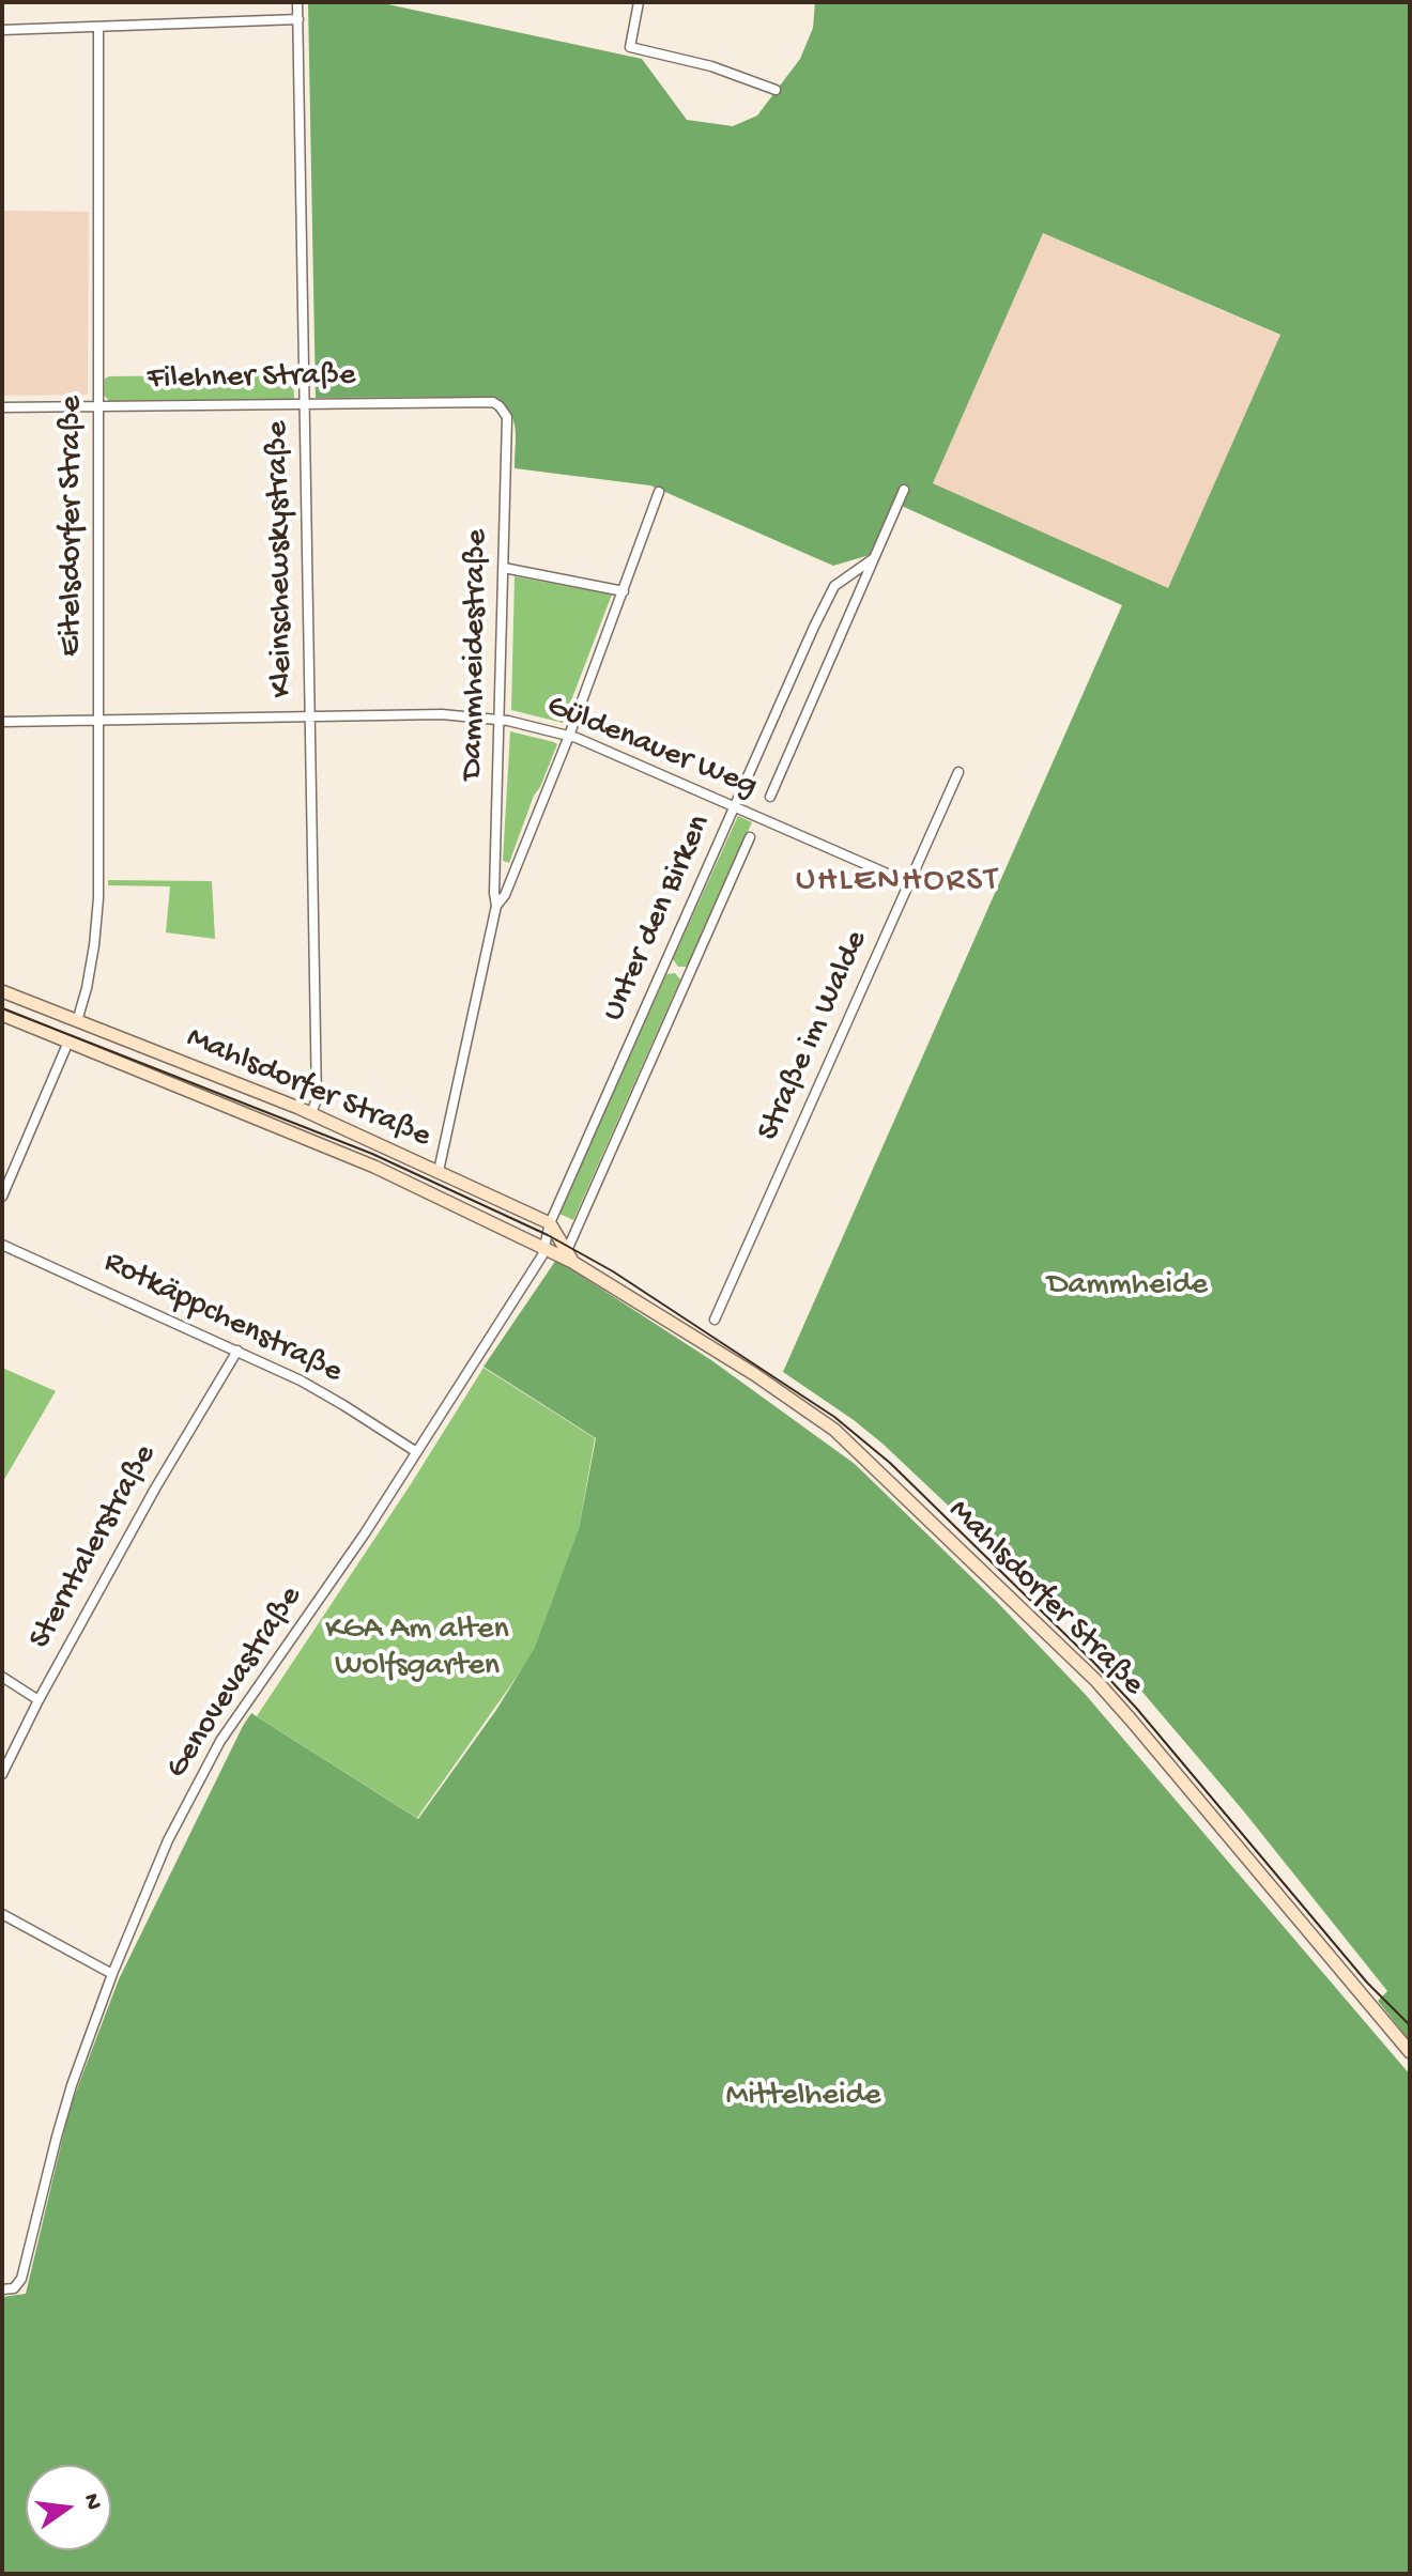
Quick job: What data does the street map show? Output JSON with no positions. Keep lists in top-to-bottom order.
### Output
{
  "streets": {
    "main road": ["Mahlsdorfer Straße"],
    "street": [
      "Filehner Straße",
      "Eitelsdorfer Straße",
      "Kleinschewskystraße",
      "Dammheidestraße",
      "Güldenauer Weg",
      "Unter den Birken",
      "Straße im Walde",
      "Rotkäppchenstraße",
      "Sterntalerstraße",
      "Genovevastraße"
    ]
  },
  "crossings": [
    ["Filehner Straße", "Eitelsdorfer Straße"],
    ["Filehner Straße", "Kleinschewskystraße"],
    ["Filehner Straße", "Dammheidestraße"],
    ["Eitelsdorfer Straße", "Güldenauer Weg"],
    ["Eitelsdorfer Straße", "Mahlsdorfer Straße"],
    ["Kleinschewskystraße", "Güldenauer Weg"],
    ["Kleinschewskystraße", "Mahlsdorfer Straße"],
    ["Dammheidestraße", "Güldenauer Weg"],
    ["Güldenauer Weg", "Unter den Birken"],
    ["Güldenauer Weg", "Straße im Walde"],
    ["Unter den Birken", "Mahlsdorfer Straße"],
    ["Unter den Birken", "Genovevastraße"],
    ["Mahlsdorfer Straße", "Genovevastraße"],
    ["Rotkäppchenstraße", "Sterntalerstraße"],
    ["Rotkäppchenstraße", "Genovevastraße"]
  ],
  "districts": ["UHLENHORST"],
  "parks": ["Dammheide", "KGA Am alten Wolfsgarten", "Mittelheide"],
  "north": "right"
}
